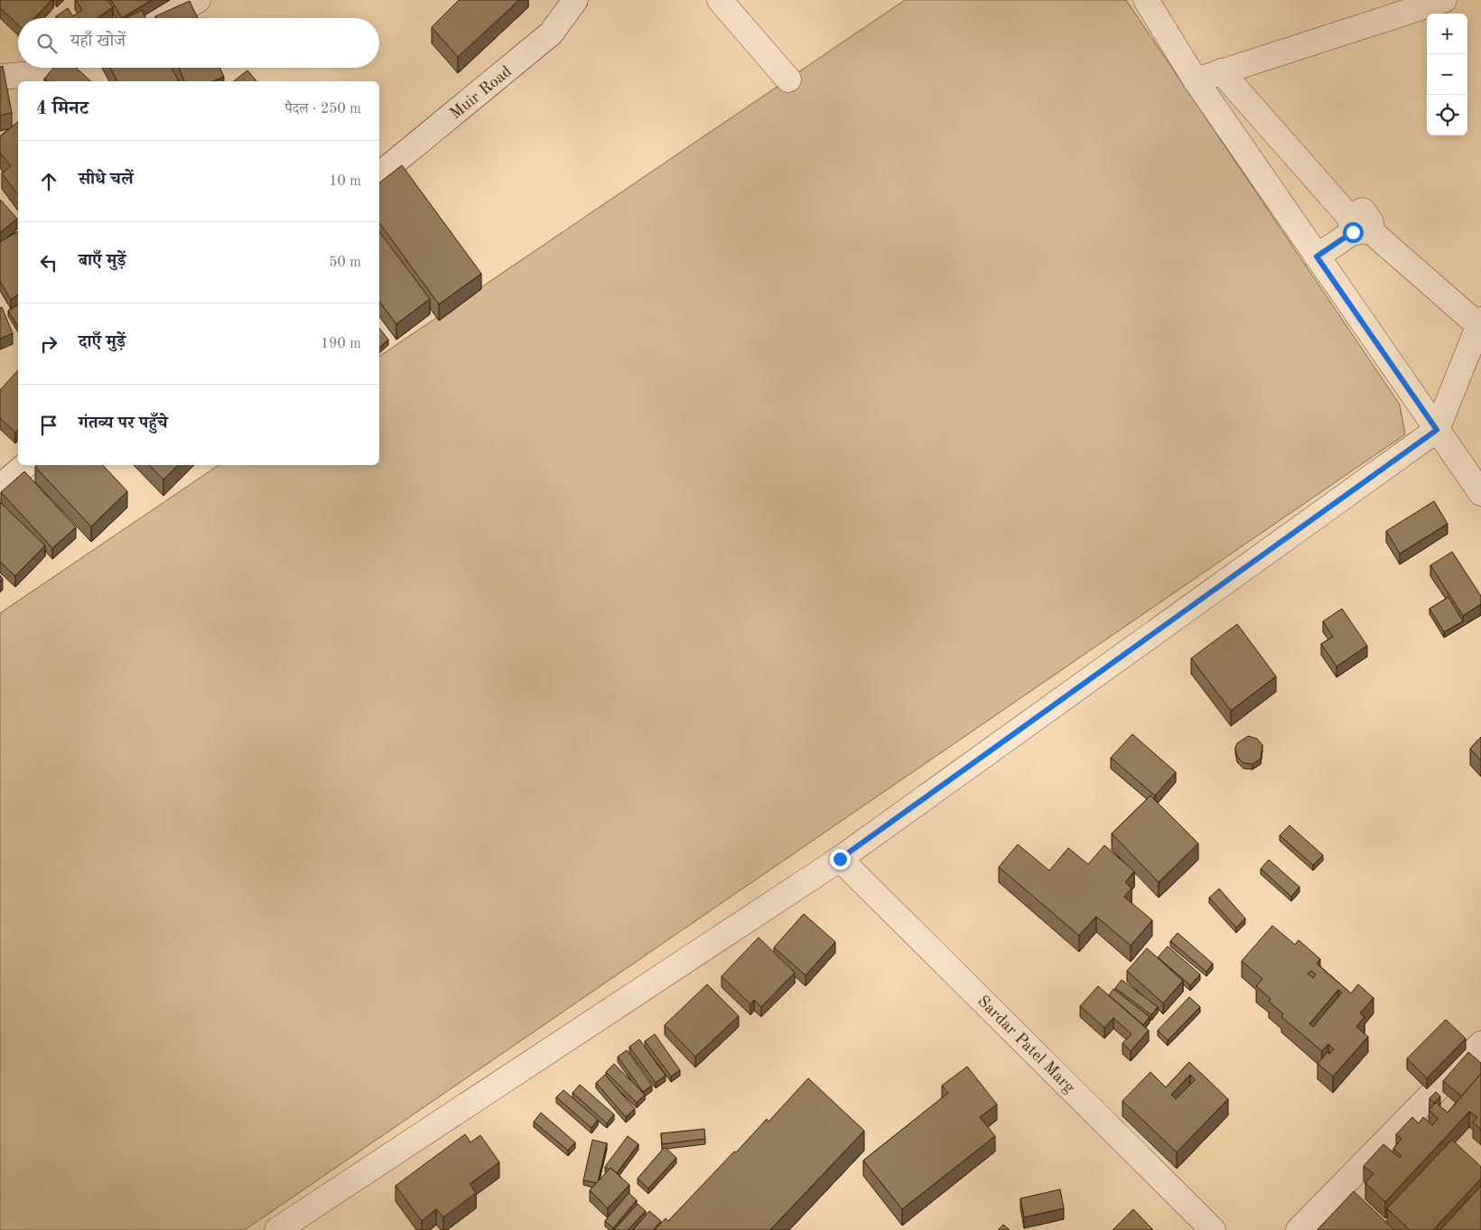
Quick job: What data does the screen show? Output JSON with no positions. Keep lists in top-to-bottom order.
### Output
{
  "streets": {
    "street": ["Muir Road", "Sardar Patel Marg"]
  },
  "page": {
    "map_buttons": ["+", "−"],
    "search": "यहाँ खोजें",
    "heading": ["4 मिनट", "पैदल · 250 m"],
    "list": [
      ["सीधे चलें", "10 m"],
      ["बाएँ मुड़ें", "50 m"],
      ["दाएँ मुड़ें", "190 m"],
      "गंतव्य पर पहुँचे"
    ]
  }
}
